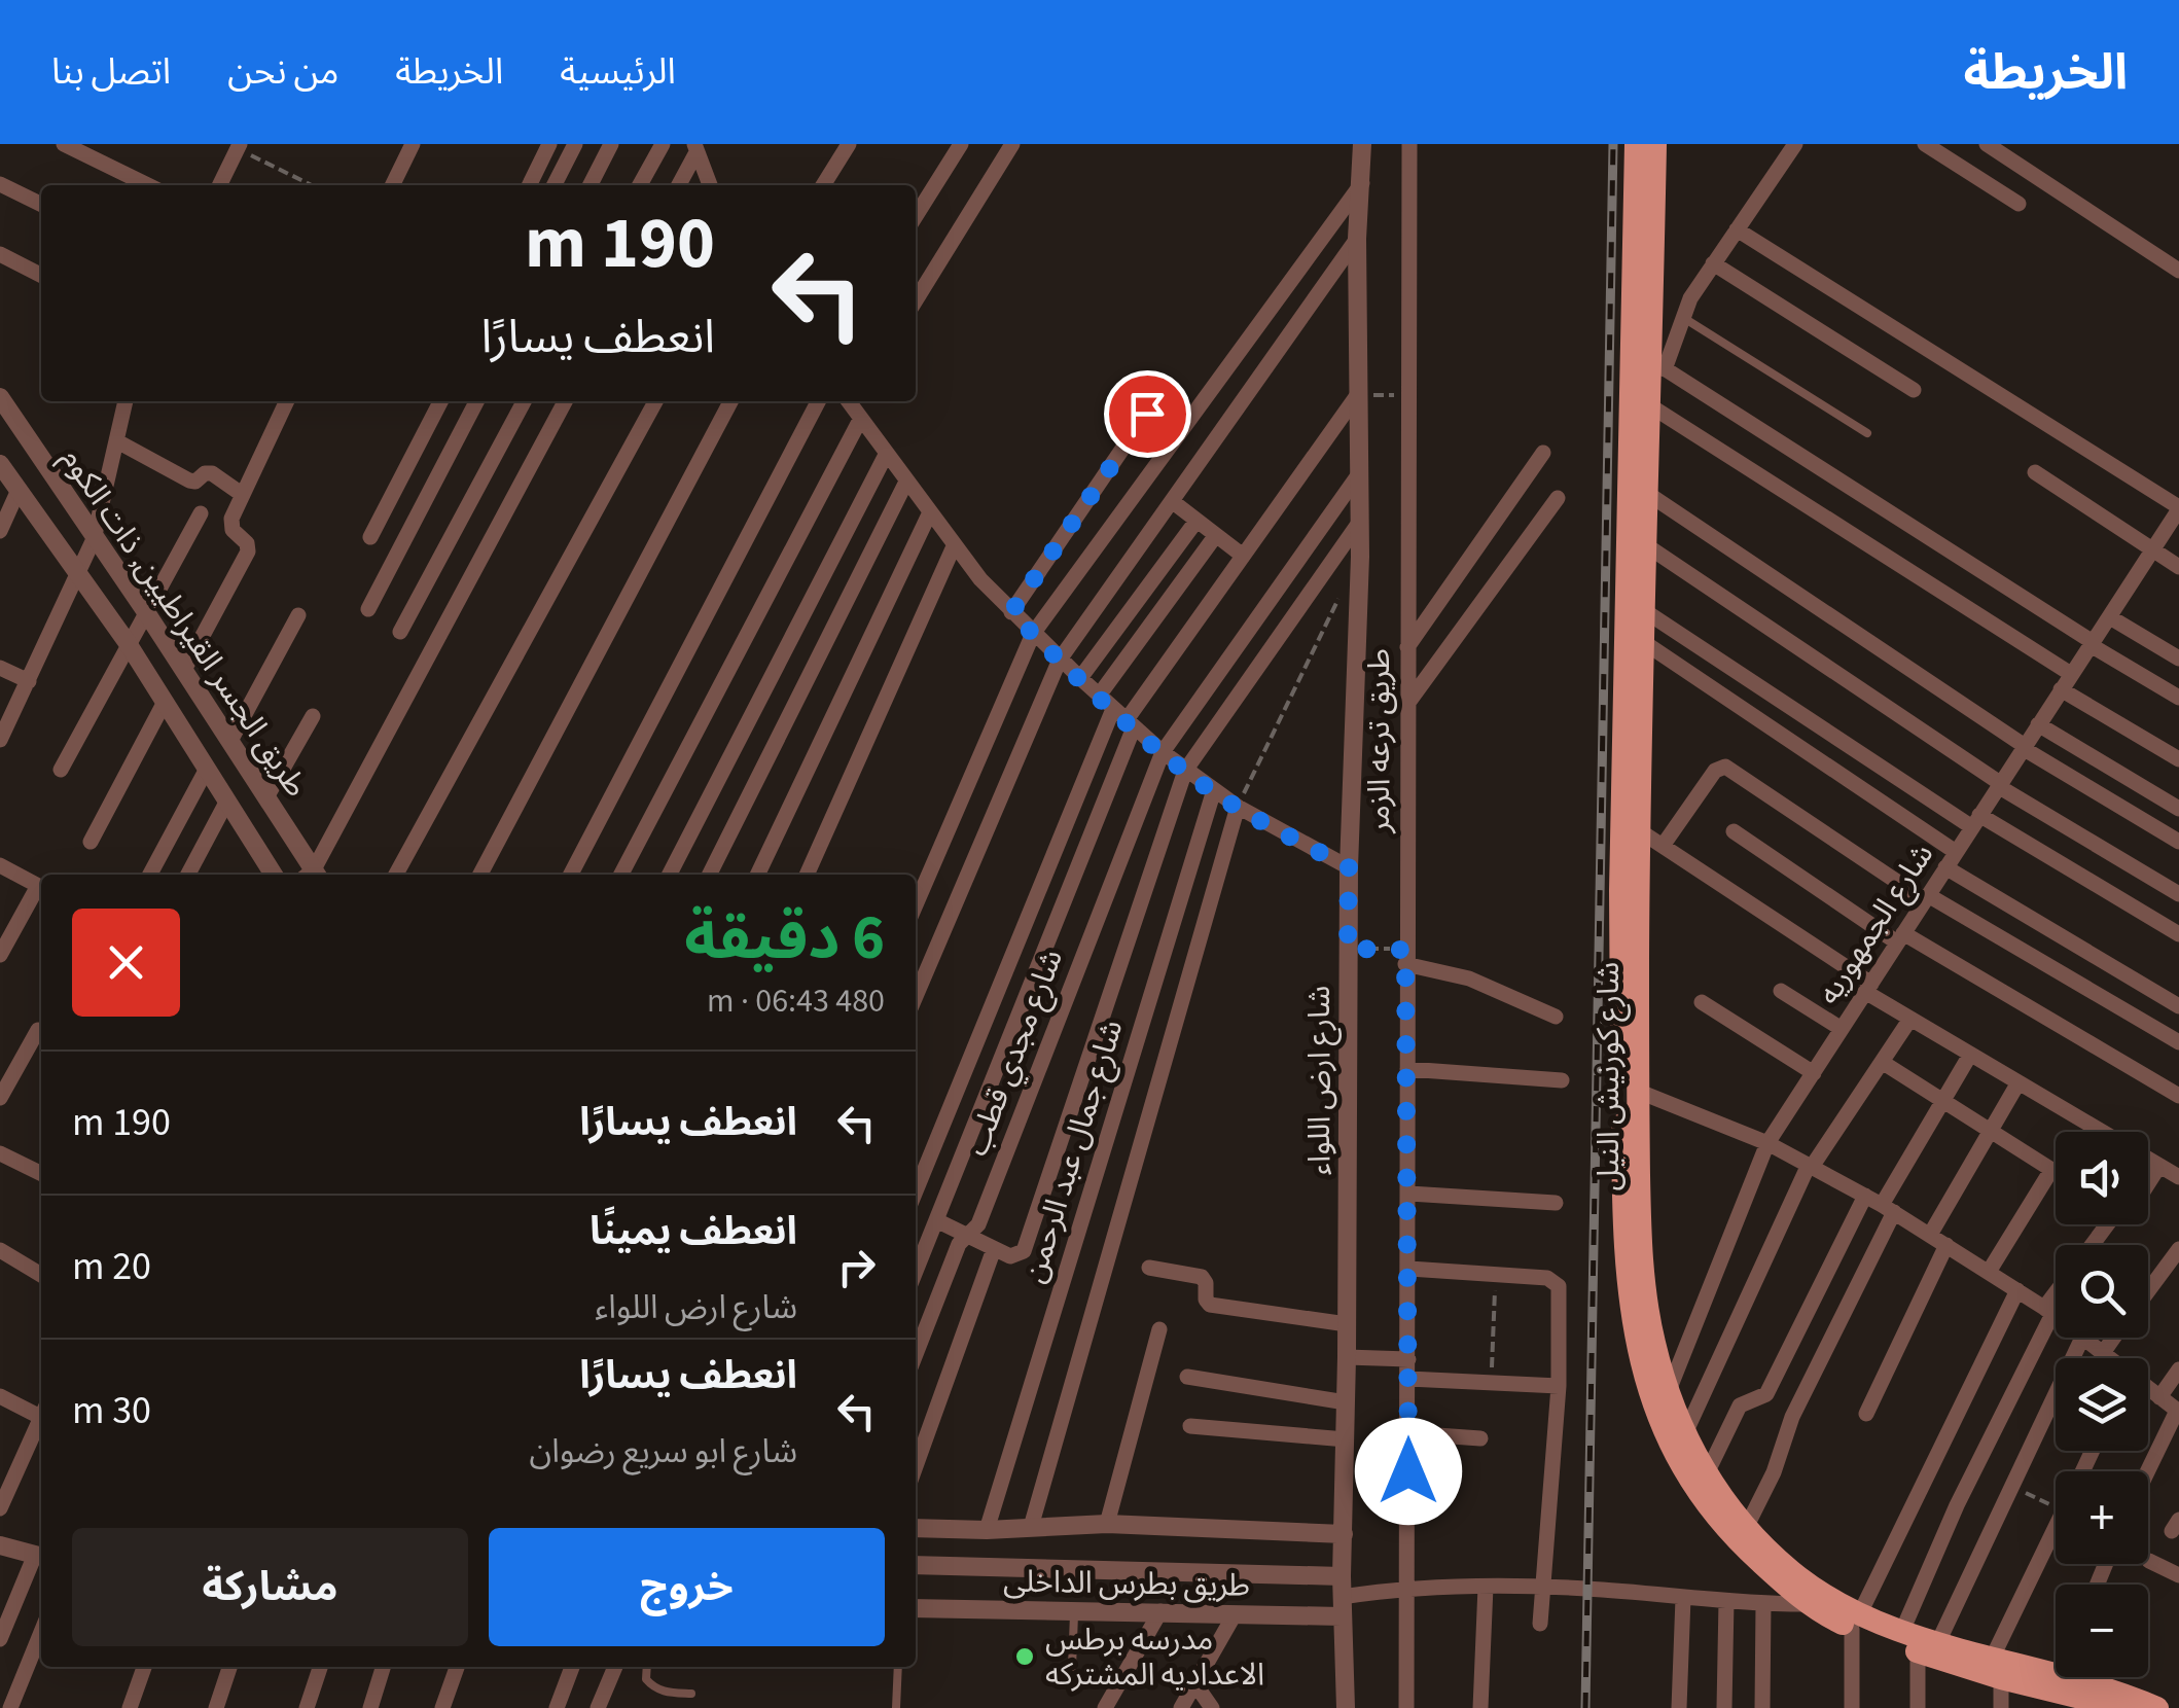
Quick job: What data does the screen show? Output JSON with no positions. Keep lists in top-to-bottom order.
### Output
{
  "streets": {
    "main road": ["شارع كورنيش النيل"],
    "street": [
      "طريق الجسر القيراطيين, ذات الكوم",
      "طريق ترعه الزمر",
      "شارع الجمهوريه",
      "شارع مجدي قطب",
      "شارع ارض اللواء",
      "شارع جمال عبد الرحمن",
      "طريق بطرس الداخلى"
    ]
  },
  "crossings": [
    ["شارع الجمهوريه", "شارع كورنيش النيل"],
    ["شارع مجدي قطب", "شارع ارض اللواء"],
    ["شارع ارض اللواء", "طريق بطرس الداخلى"]
  ],
  "places": ["مدرسه برطس الاعداديه المشتركه"],
  "page": {
    "header": "الخريطة",
    "nav": [
      "الرئيسية",
      "الخريطة",
      "من نحن",
      "اتصل بنا"
    ],
    "turn": ["190 m", "انعطف يسارًا"],
    "heading": ["6 دقيقة", "480 m · 06:43"],
    "list": [
      {
        "name": "انعطف يسارًا",
        "value": "190 m"
      },
      {
        "name": "انعطف يمينًا",
        "note": "شارع ارض اللواء",
        "value": "20 m"
      },
      {
        "name": "انعطف يسارًا",
        "note": "شارع ابو سريع رضوان",
        "value": "30 m"
      }
    ],
    "map_buttons": ["+", "−"],
    "buttons": ["خروج", "مشاركة"]
  }
}
